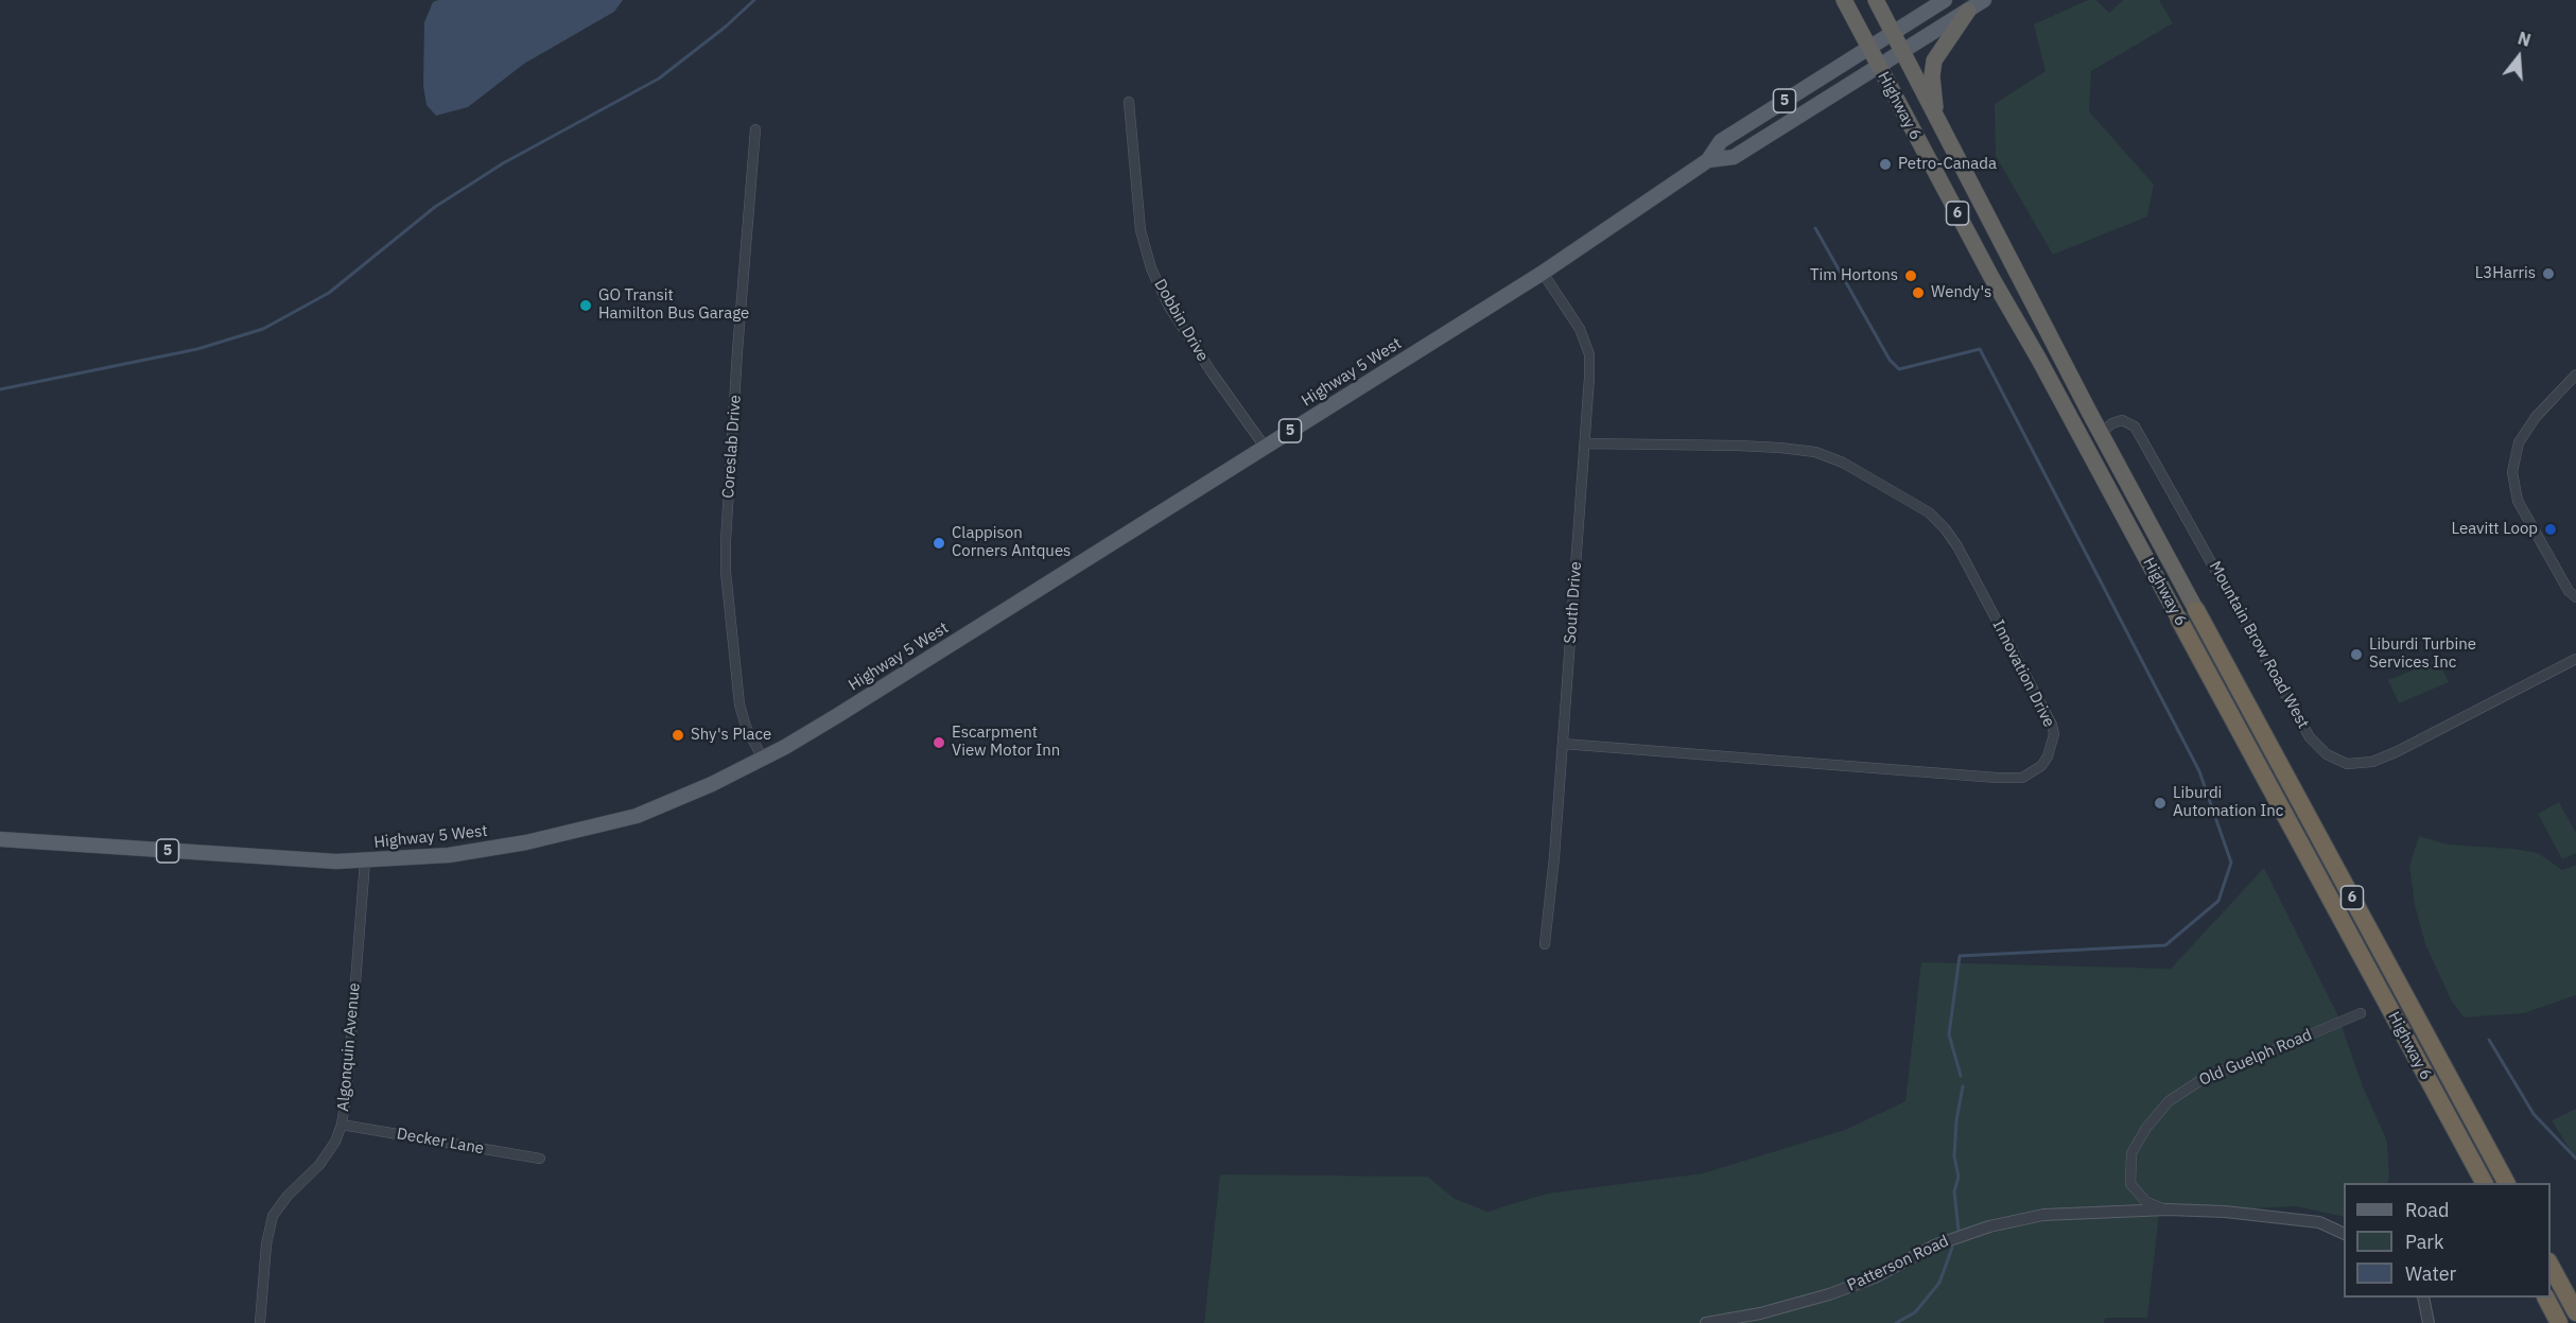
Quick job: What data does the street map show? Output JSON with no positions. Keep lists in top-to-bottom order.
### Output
{
  "streets": {
    "highway": ["Highway 6", "6"],
    "main road": ["5", "Highway 5 West"],
    "street": [
      "Dobbin Drive",
      "Coreslab Drive",
      "South Drive",
      "Mountain Brow Road West",
      "Innovation Drive",
      "Algonquin Avenue",
      "Old Guelph Road",
      "Decker Lane",
      "Patterson Road"
    ]
  },
  "crossings": [
    ["5", "Highway 6"],
    ["5", "Highway 5 West"],
    ["Highway 6", "Highway 5 West"],
    ["Highway 6", "Mountain Brow Road West"],
    ["Dobbin Drive", "Highway 5 West"],
    ["Highway 5 West", "Coreslab Drive"],
    ["Highway 5 West", "South Drive"],
    ["Highway 5 West", "Algonquin Avenue"],
    ["South Drive", "Innovation Drive"],
    ["Algonquin Avenue", "Decker Lane"],
    ["Old Guelph Road", "Patterson Road"]
  ],
  "places": [
    "Petro-Canada",
    "L3Harris",
    "Tim Hortons",
    "Wendy's",
    "GO Transit Hamilton Bus Garage",
    "Leavitt Loop",
    "Clappison Corners Antques",
    "Liburdi Turbine Services Inc",
    "Shy's Place",
    "Escarpment View Motor Inn",
    "Liburdi Automation Inc"
  ],
  "legend": ["Road", "Park", "Water"],
  "north": "top"
}
